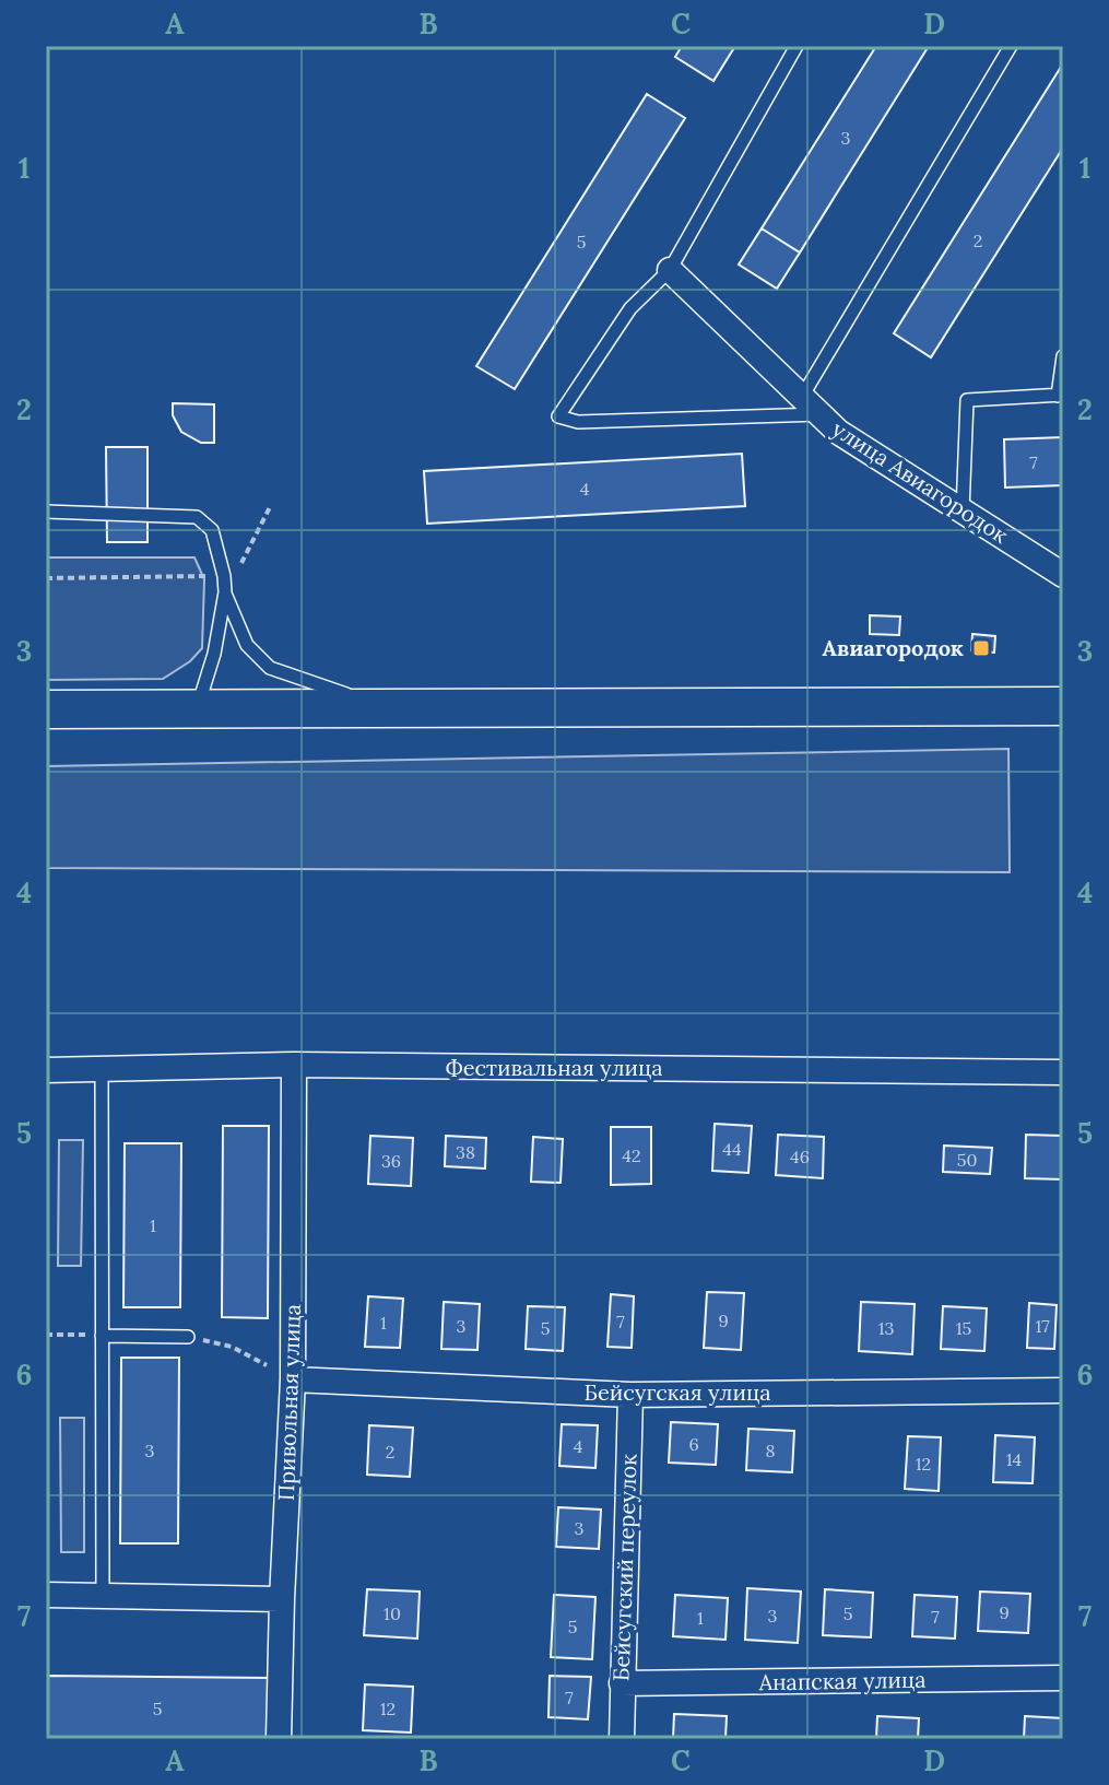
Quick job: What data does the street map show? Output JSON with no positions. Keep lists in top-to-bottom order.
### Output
{
  "streets": {
    "street": [
      "улица Авиагородок",
      "Фестивальная улица",
      "Бейсугская улица",
      "Привольная улица",
      "Бейсугский переулок",
      "Анапская улица"
    ]
  },
  "crossings": [
    ["Фестивальная улица", "Привольная улица"],
    ["Бейсугская улица", "Привольная улица"],
    ["Бейсугская улица", "Бейсугский переулок"],
    ["Бейсугский переулок", "Анапская улица"]
  ],
  "places": {
    "transit": ["Авиагородок"]
  },
  "house_numbers": [
    "3",
    "2",
    "5",
    "7",
    "4",
    "44",
    "38",
    "42",
    "46",
    "50",
    "36",
    "1",
    "9",
    "7",
    "1",
    "3",
    "17",
    "5",
    "13",
    "15",
    "6",
    "4",
    "3",
    "8",
    "2",
    "14",
    "12",
    "3",
    "9",
    "10",
    "5",
    "3",
    "7",
    "1",
    "5",
    "7",
    "5",
    "12"
  ],
  "grid": {
    "columns": [
      "A",
      "B",
      "C",
      "D"
    ],
    "rows": [
      "1",
      "2",
      "3",
      "4",
      "5",
      "6",
      "7"
    ]
  }
}
